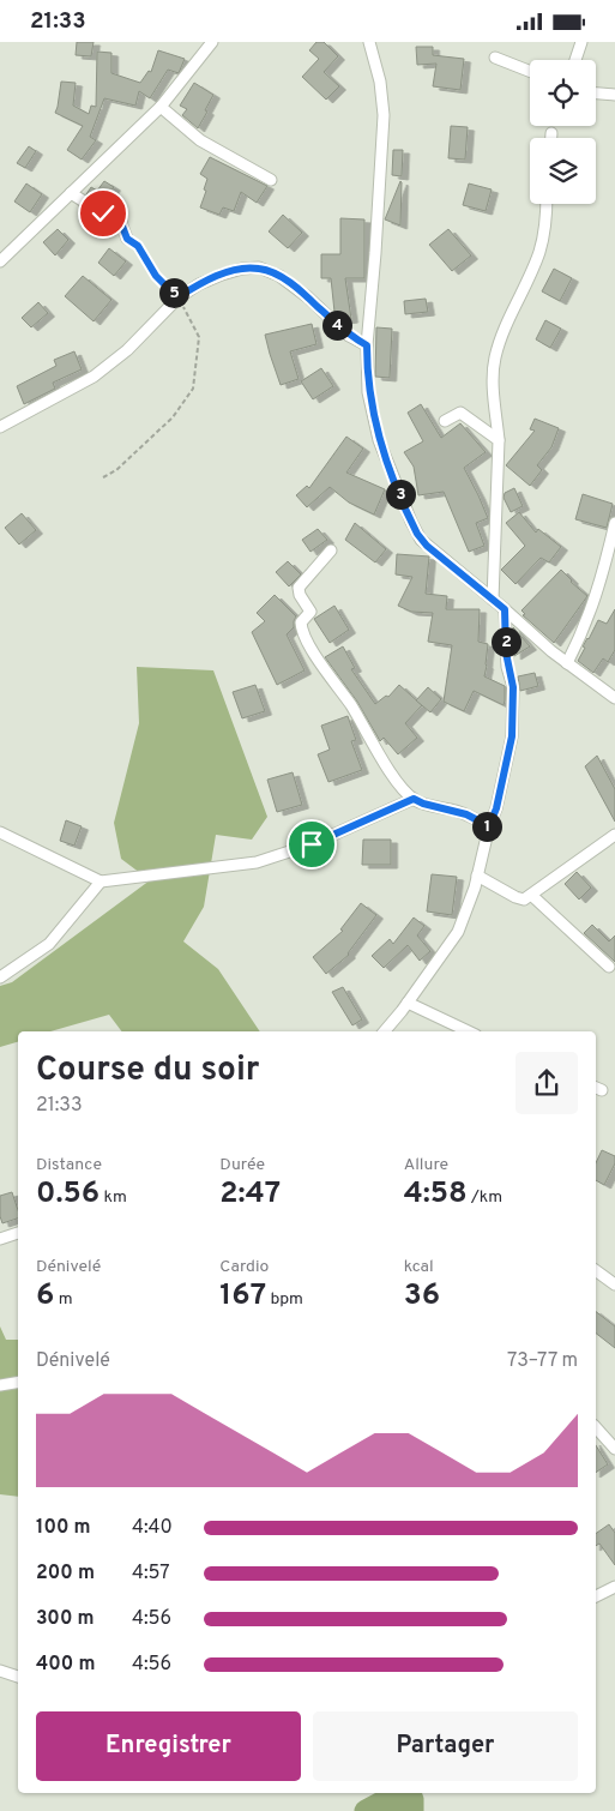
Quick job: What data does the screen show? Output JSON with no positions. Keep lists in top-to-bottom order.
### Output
{
  "page": {
    "status": "21:33",
    "pins": [
      "5",
      "4",
      "3",
      "2",
      "1"
    ],
    "heading": ["Course du soir", "21:33"],
    "stats": [
      ["Distance", "0.56 km"],
      ["Durée", "2:47"],
      ["Allure", "4:58 /km"],
      ["Dénivelé", "6 m"],
      ["Cardio", "167 bpm"],
      ["kcal", "36"]
    ],
    "chart": ["Dénivelé", "73–77 m"],
    "list": [
      {
        "name": "100 m",
        "note": "4:40"
      },
      {
        "name": "200 m",
        "note": "4:57"
      },
      {
        "name": "300 m",
        "note": "4:56"
      },
      {
        "name": "400 m",
        "note": "4:56"
      }
    ],
    "buttons": ["Enregistrer", "Partager"]
  }
}
